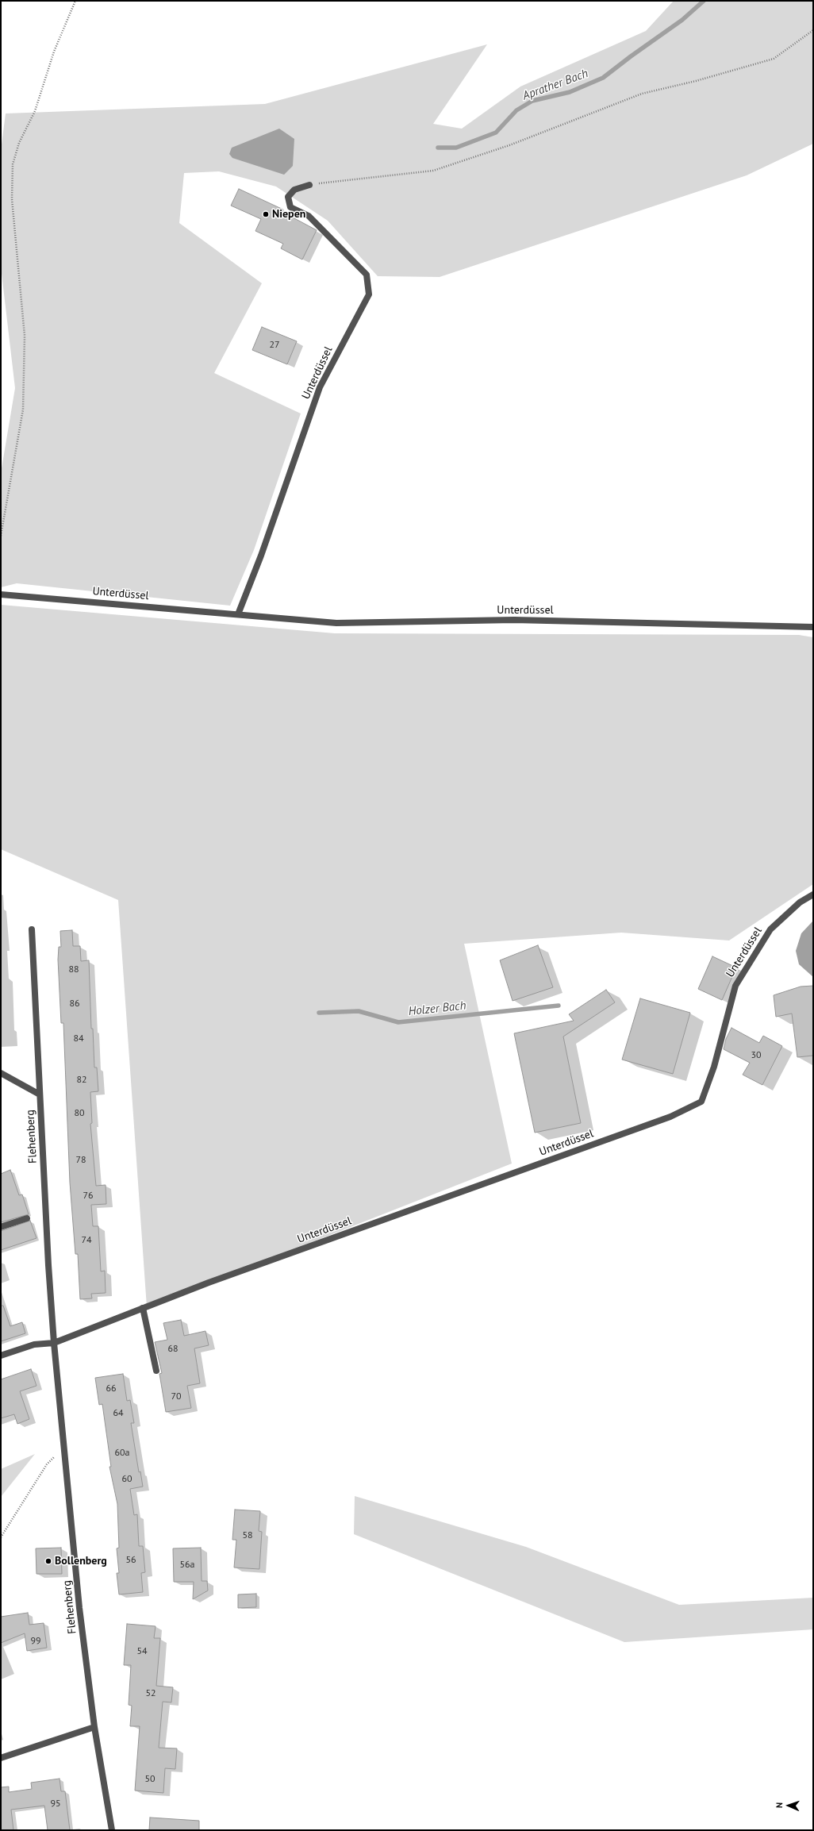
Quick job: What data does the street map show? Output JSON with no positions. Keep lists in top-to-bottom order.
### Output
{
  "streets": {
    "street": ["Unterdüssel", "Flehenberg"]
  },
  "water": ["Aprather Bach", "Holzer Bach"],
  "places": ["Niepen", "Bollenberg"],
  "house_numbers": [
    "27",
    "88",
    "86",
    "84",
    "30",
    "82",
    "80",
    "78",
    "76",
    "74",
    "68",
    "66",
    "70",
    "64",
    "60a",
    "60",
    "58",
    "56",
    "56a",
    "99",
    "54",
    "52",
    "50",
    "95"
  ],
  "north": "left"
}
